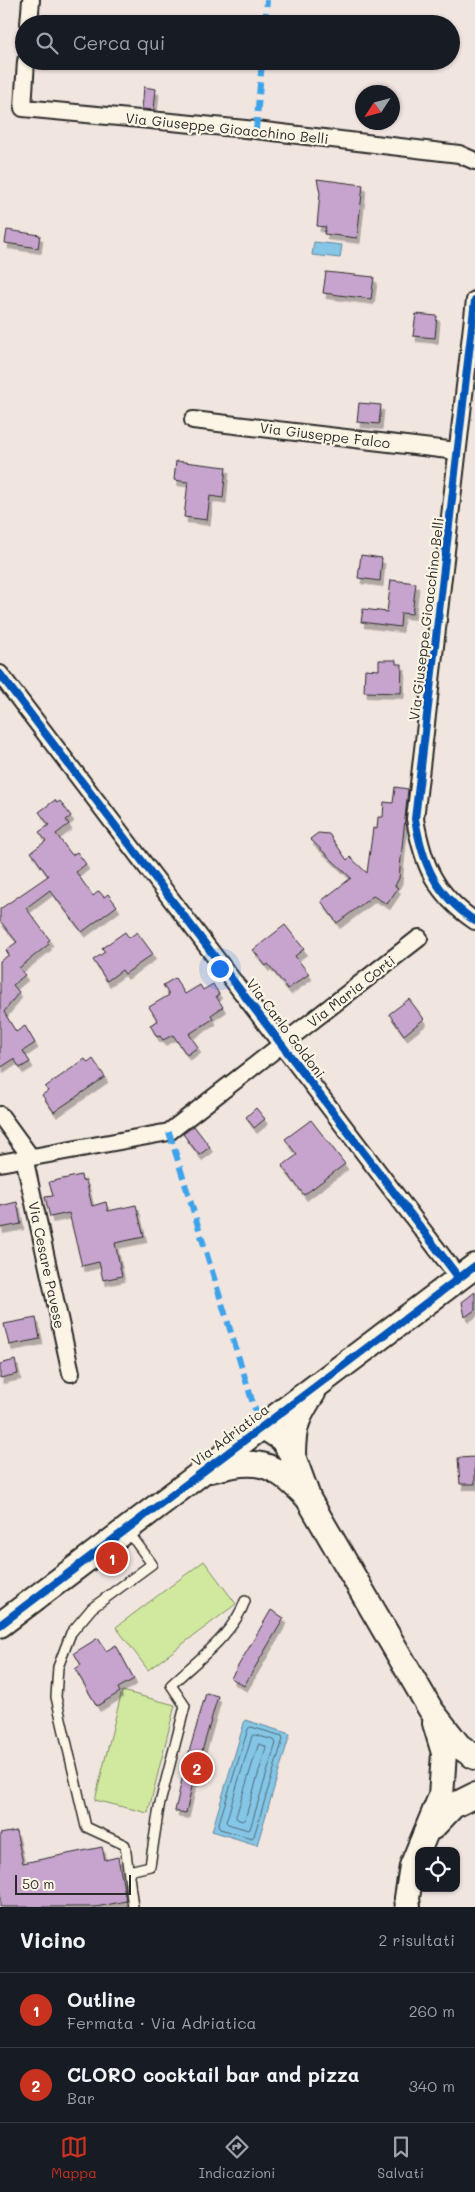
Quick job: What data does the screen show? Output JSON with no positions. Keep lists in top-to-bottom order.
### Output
{
  "streets": {
    "street": [
      "Via Giuseppe Gioacchino Belli",
      "Via Giuseppe Falco",
      "Via Maria Corti",
      "Via Carlo Goldoni",
      "Via Cesare Pavese",
      "Via Adriatica"
    ]
  },
  "crossings": [
    ["Via Giuseppe Gioacchino Belli", "Via Giuseppe Falco"],
    ["Via Maria Corti", "Via Carlo Goldoni"],
    ["Via Maria Corti", "Via Cesare Pavese"],
    ["Via Carlo Goldoni", "Via Adriatica"]
  ],
  "scale_bar": "50 m",
  "north": "bottom left",
  "page": {
    "search": "Cerca qui",
    "pins": ["1", "2"],
    "scale": "50 m",
    "heading": ["Vicino", "2 risultati"],
    "list": [
      {
        "mark": "1",
        "name": "Outline",
        "note": "Fermata · Via Adriatica",
        "value": "260 m"
      },
      {
        "mark": "2",
        "name": "CLORO cocktail bar and pizza",
        "note": "Bar",
        "value": "340 m"
      }
    ],
    "nav": ["Mappa", "Indicazioni", "Salvati"]
  }
}
